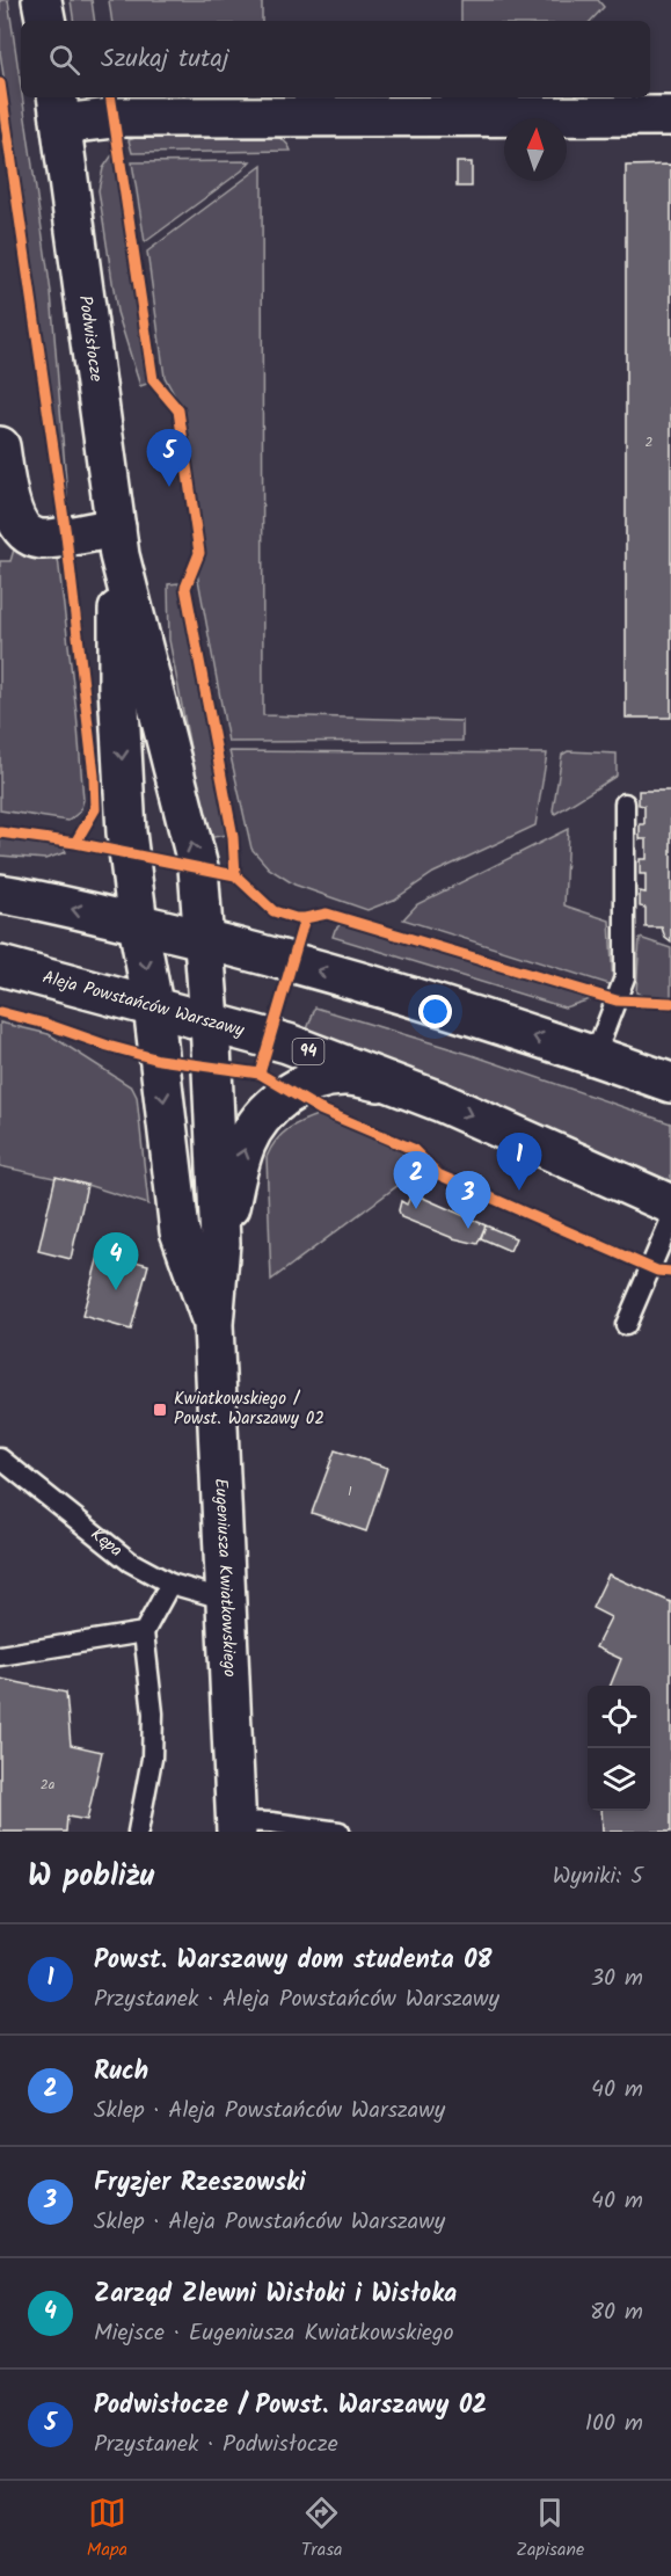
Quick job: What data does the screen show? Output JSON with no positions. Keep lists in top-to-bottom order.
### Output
{
  "streets": {
    "street": [
      "Podwisłocze",
      "Aleja Powstańców Warszawy",
      "94",
      "Eugeniusza Kwiatkowskiego"
    ],
    "lane": ["Kępa"]
  },
  "crossings": [
    ["Podwisłocze", "Aleja Powstańców Warszawy"],
    ["Podwisłocze", "Eugeniusza Kwiatkowskiego"],
    ["Aleja Powstańców Warszawy", "Eugeniusza Kwiatkowskiego"],
    ["Kępa", "Eugeniusza Kwiatkowskiego"]
  ],
  "places": {
    "transit": ["Kwiatkowskiego / Powst. Warszawy 02"]
  },
  "house_numbers": ["2", "1", "2a"],
  "north": "top",
  "page": {
    "search": "Szukaj tutaj",
    "pins": [
      "5",
      "1",
      "2",
      "3",
      "4"
    ],
    "heading": ["W pobliżu", "Wyniki: 5"],
    "list": [
      {
        "mark": "1",
        "name": "Powst. Warszawy dom studenta 08",
        "note": "Przystanek · Aleja Powstańców Warszawy",
        "value": "30 m"
      },
      {
        "mark": "2",
        "name": "Ruch",
        "note": "Sklep · Aleja Powstańców Warszawy",
        "value": "40 m"
      },
      {
        "mark": "3",
        "name": "Fryzjer Rzeszowski",
        "note": "Sklep · Aleja Powstańców Warszawy",
        "value": "40 m"
      },
      {
        "mark": "4",
        "name": "Zarząd Zlewni Wisłoki i Wisłoka",
        "note": "Miejsce · Eugeniusza Kwiatkowskiego",
        "value": "80 m"
      },
      {
        "mark": "5",
        "name": "Podwisłocze / Powst. Warszawy 02",
        "note": "Przystanek · Podwisłocze",
        "value": "100 m"
      }
    ],
    "nav": ["Mapa", "Trasa", "Zapisane"]
  }
}
